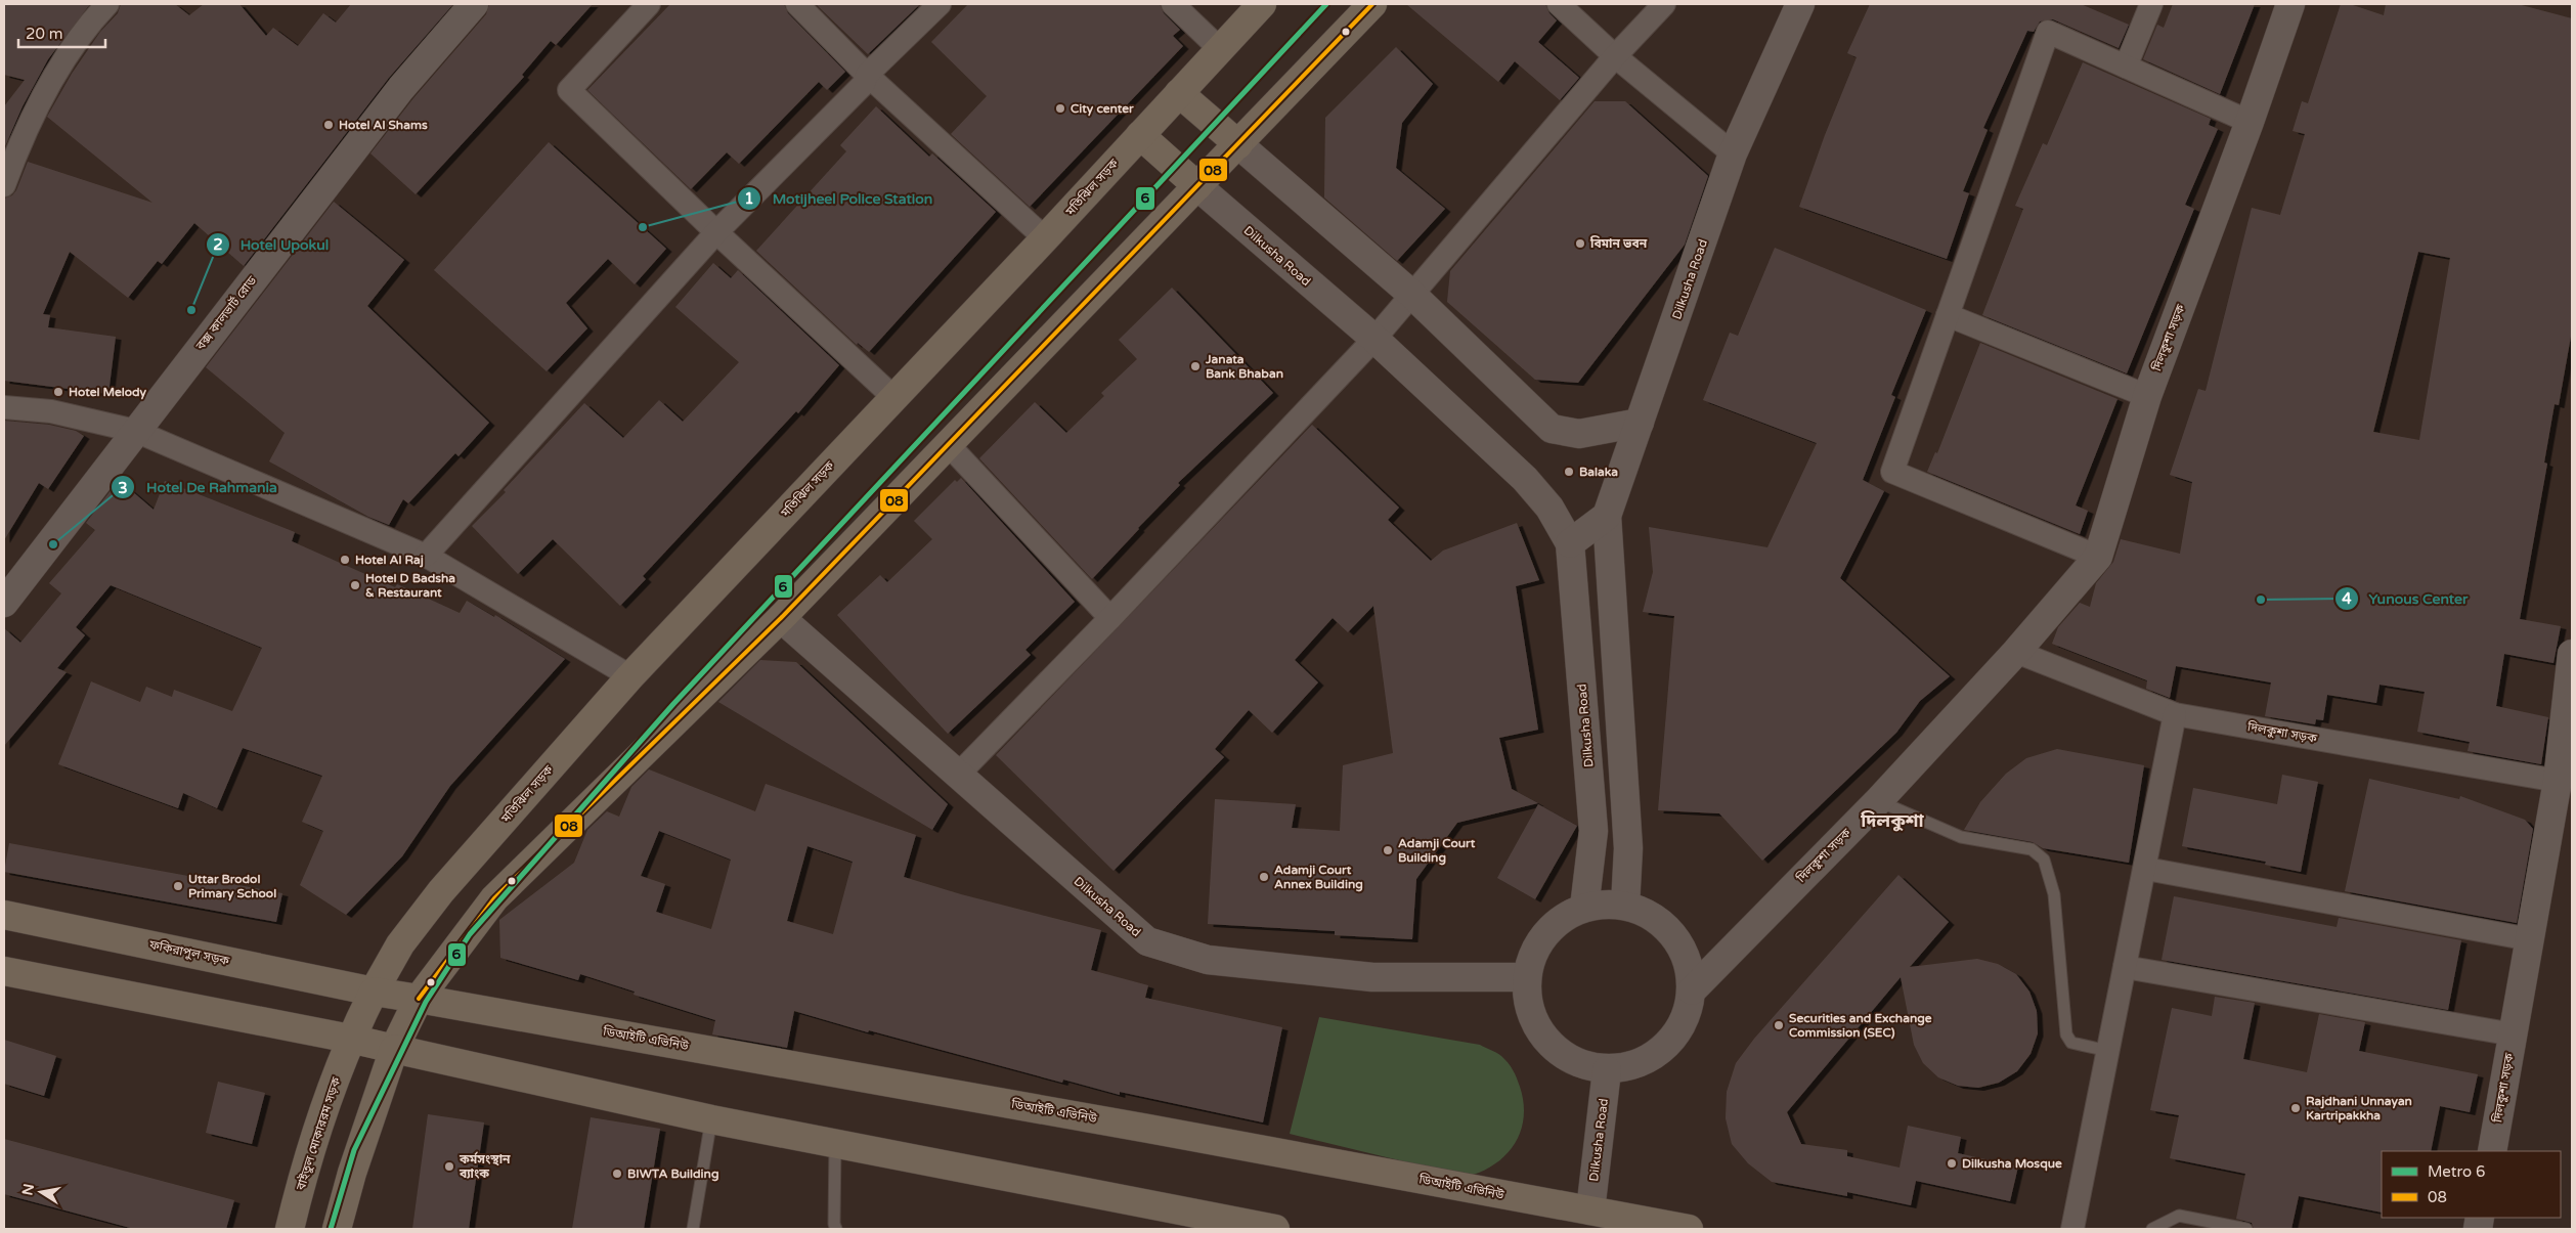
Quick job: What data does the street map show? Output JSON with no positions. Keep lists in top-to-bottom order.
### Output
{
  "streets": {
    "main road": [
      "মতিঝিল সড়ক",
      "ফকিরাপুল সড়ক",
      "ডিআইটি এভিনিউ",
      "বাইতুল মোকাররম সড়ক"
    ],
    "street": ["Dilkusha Road", "বক্স কালভার্ট রোড", "দিলকুশা সড়ক"]
  },
  "crossings": [
    ["মতিঝিল সড়ক", "ফকিরাপুল সড়ক"],
    ["মতিঝিল সড়ক", "বাইতুল মোকাররম সড়ক"],
    ["Dilkusha Road", "দিলকুশা সড়ক"],
    ["Dilkusha Road", "ডিআইটি এভিনিউ"],
    ["ফকিরাপুল সড়ক", "ডিআইটি এভিনিউ"]
  ],
  "districts": ["দিলকুশা"],
  "places": [
    "City center",
    "Hotel Al Shams",
    "Motijheel Police Station",
    "বিমান ভবন",
    "Hotel Upokul",
    "Janata Bank Bhaban",
    "Hotel Melody",
    "Balaka",
    "Hotel De Rahmania",
    "Hotel Al Raj",
    "Hotel D Badsha & Restaurant",
    "Yunous Center",
    "Adamji Court Building",
    "Adamji Court Annex Building",
    "Uttar Brodol Primary School",
    "Securities and Exchange Commission (SEC)",
    "Rajdhani Unnayan Kartripakkha",
    "Dilkusha Mosque",
    "কর্মসংস্থান ব্যাংক",
    "BIWTA Building"
  ],
  "lines": ["metro line 6", "transit line 08"],
  "legend": ["Metro 6", "08"],
  "scale_bar": "20 m",
  "north": "left"
}
